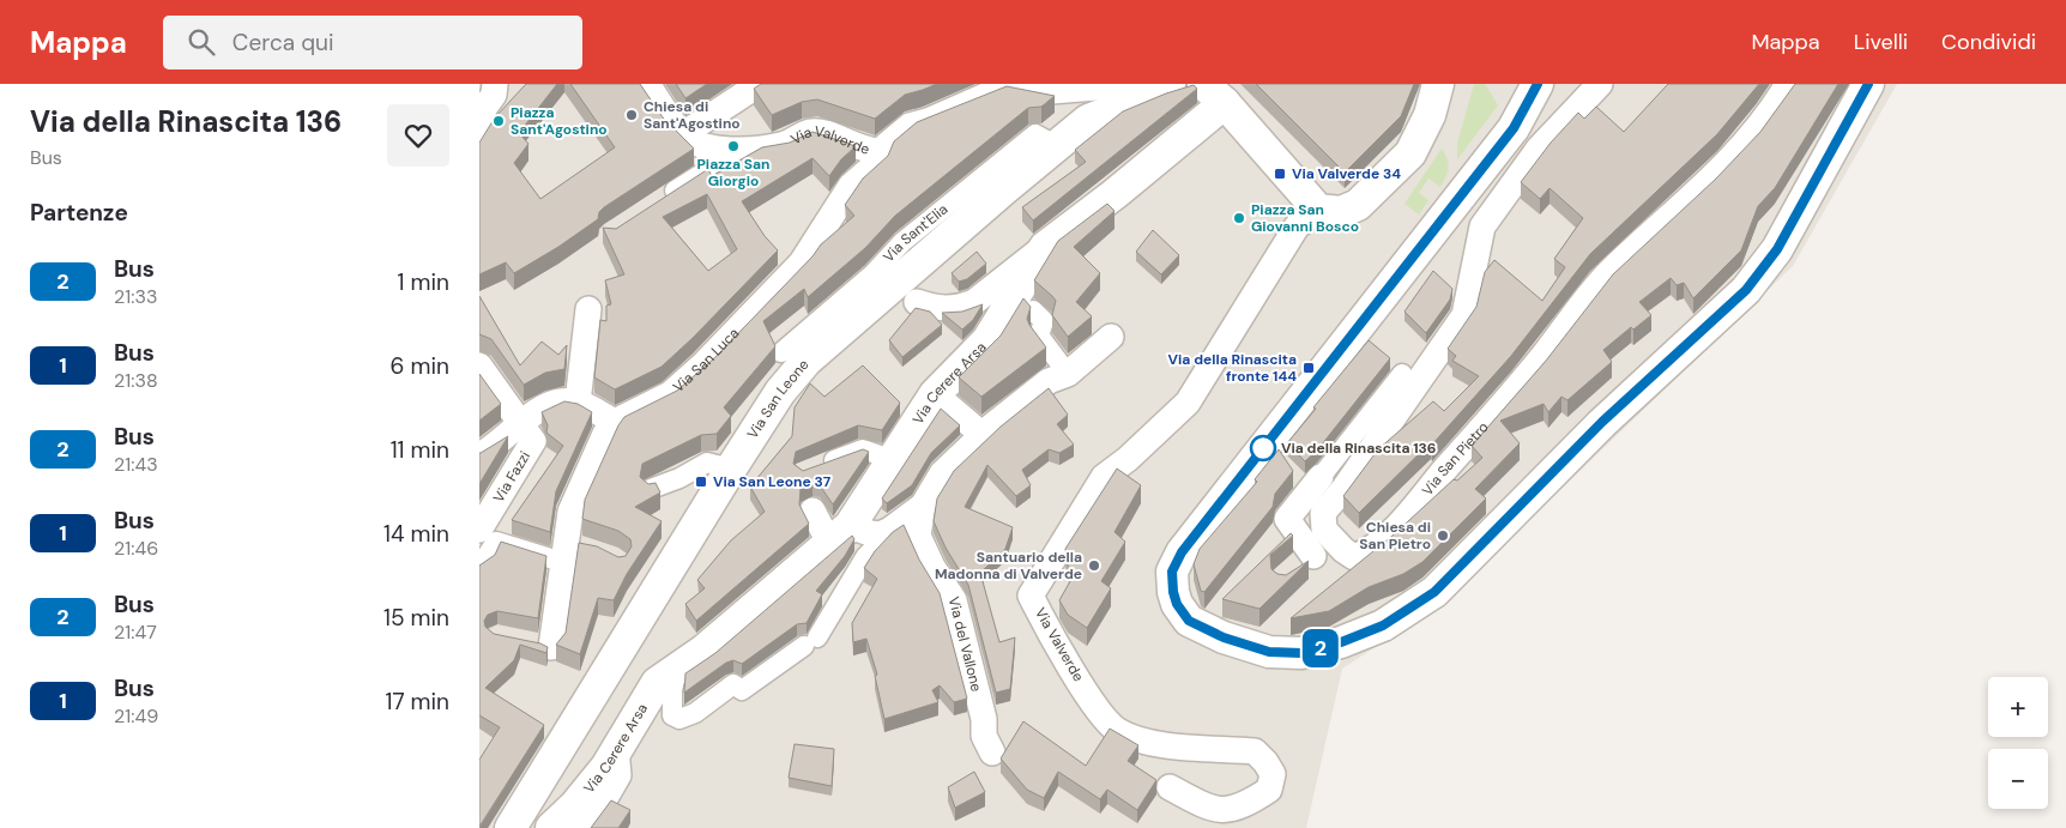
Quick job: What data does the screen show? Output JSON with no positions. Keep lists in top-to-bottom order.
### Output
{
  "streets": {
    "street": [
      "Via Valverde",
      "Via Sant'Elia",
      "Via San Luca",
      "Via Cerere Arsa",
      "Via San Leone",
      "Via San Pietro",
      "Via Fazzi",
      "Via del Vallone"
    ]
  },
  "crossings": [
    ["Via Valverde", "Via San Luca"],
    ["Via Sant'Elia", "Via San Leone"]
  ],
  "places": {
    "other": [
      "Chiesa di Sant'Agostino",
      "Piazza Sant'Agostino",
      "Piazza San Giorgio",
      "Piazza San Giovanni Bosco",
      "Via della Rinascita 136",
      "Chiesa di San Pietro",
      "Santuario della Madonna di Valverde"
    ],
    "transit": ["Via Valverde 34", "Via della Rinascita fronte 144", "Via San Leone 37"]
  },
  "lines": ["bus line 2"],
  "page": {
    "header": "Mappa",
    "search": "Cerca qui",
    "nav": ["Mappa", "Livelli", "Condividi"],
    "heading": [
      ["Via della Rinascita 136", "Bus"],
      "Partenze"
    ],
    "on_map": "2",
    "list": [
      {
        "mark": "2",
        "name": "Bus",
        "note": "21:33",
        "value": "1 min"
      },
      {
        "mark": "1",
        "name": "Bus",
        "note": "21:38",
        "value": "6 min"
      },
      {
        "mark": "2",
        "name": "Bus",
        "note": "21:43",
        "value": "11 min"
      },
      {
        "mark": "1",
        "name": "Bus",
        "note": "21:46",
        "value": "14 min"
      },
      {
        "mark": "2",
        "name": "Bus",
        "note": "21:47",
        "value": "15 min"
      },
      {
        "mark": "1",
        "name": "Bus",
        "note": "21:49",
        "value": "17 min"
      }
    ],
    "map_buttons": ["+", "−"]
  }
}
